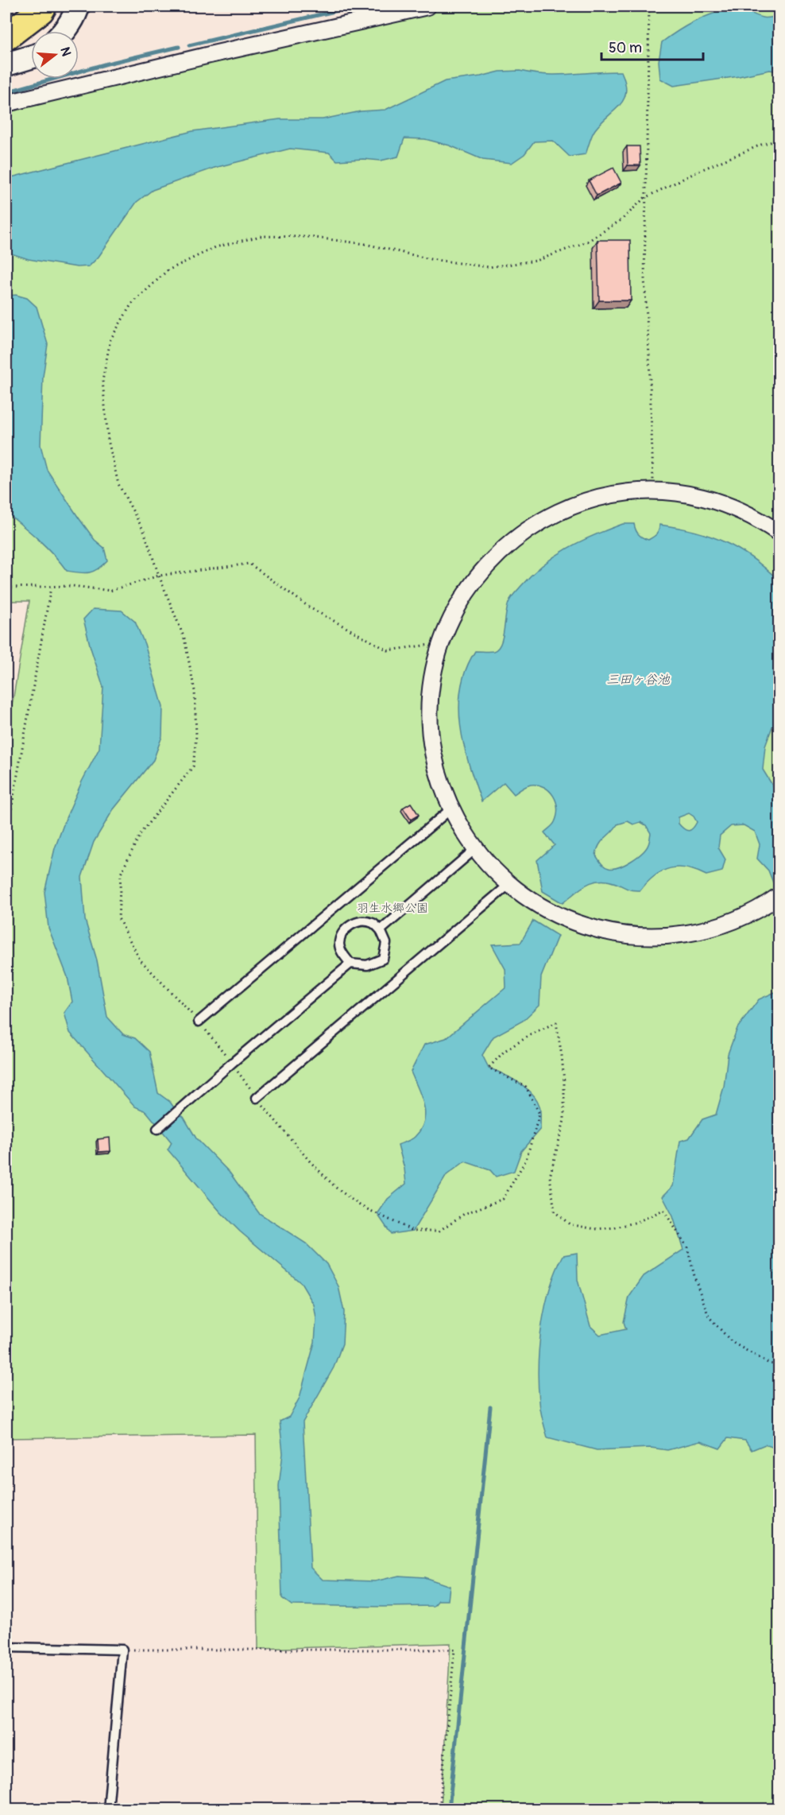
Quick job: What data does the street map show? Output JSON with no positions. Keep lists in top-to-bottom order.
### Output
{
  "water": ["三田ヶ谷池"],
  "parks": ["羽生水郷公園"],
  "scale_bar": "50 m",
  "north": "right"
}
